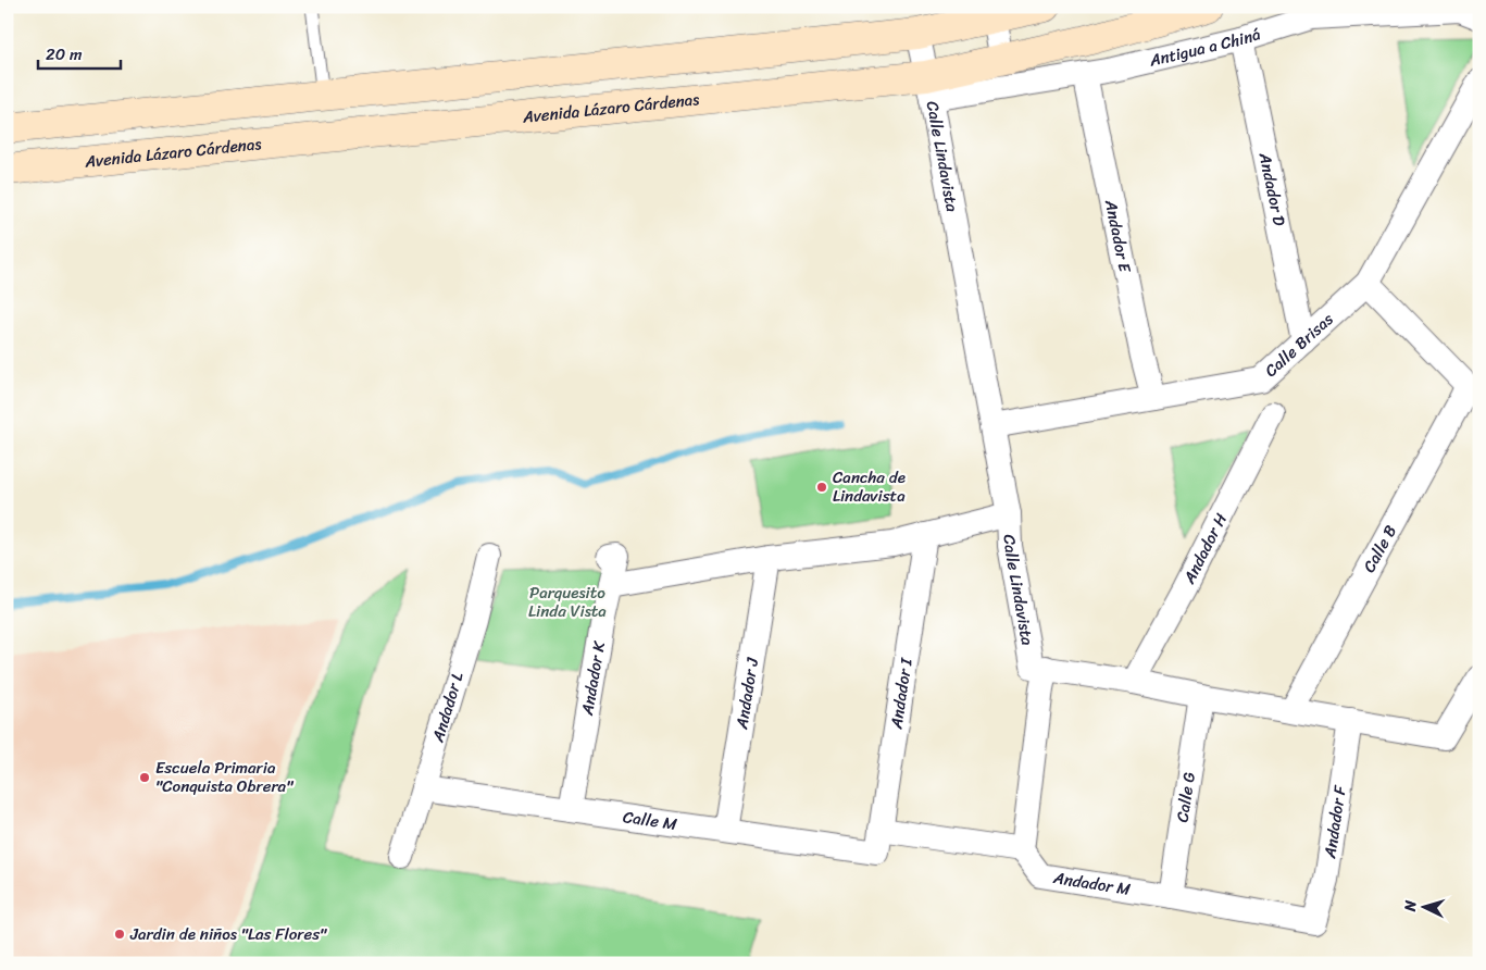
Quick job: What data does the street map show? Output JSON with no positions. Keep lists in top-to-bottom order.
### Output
{
  "streets": {
    "main road": ["Avenida Lázaro Cárdenas"],
    "street": [
      "Antigua a Chiná",
      "Calle Lindavista",
      "Andador D",
      "Andador E",
      "Calle Brisas",
      "Calle B",
      "Andador H",
      "Andador K",
      "Andador J",
      "Andador I",
      "Andador L",
      "Calle G",
      "Calle M",
      "Andador F",
      "Andador M"
    ]
  },
  "crossings": [
    ["Antigua a Chiná", "Avenida Lázaro Cárdenas"],
    ["Antigua a Chiná", "Calle Lindavista"],
    ["Antigua a Chiná", "Andador D"],
    ["Antigua a Chiná", "Andador E"],
    ["Avenida Lázaro Cárdenas", "Calle Lindavista"],
    ["Calle Lindavista", "Calle Brisas"],
    ["Andador D", "Calle Brisas"],
    ["Andador E", "Calle Brisas"],
    ["Andador K", "Calle M"],
    ["Andador J", "Calle M"],
    ["Andador I", "Calle M"],
    ["Andador L", "Calle M"],
    ["Calle G", "Andador M"],
    ["Andador F", "Andador M"]
  ],
  "parks": ["Parquesito Linda Vista"],
  "places": ["Cancha de Lindavista", "Escuela Primaria \"Conquista Obrera\"", "Jardin de niños \"Las Flores\""],
  "scale_bar": "20 m",
  "north": "left"
}
